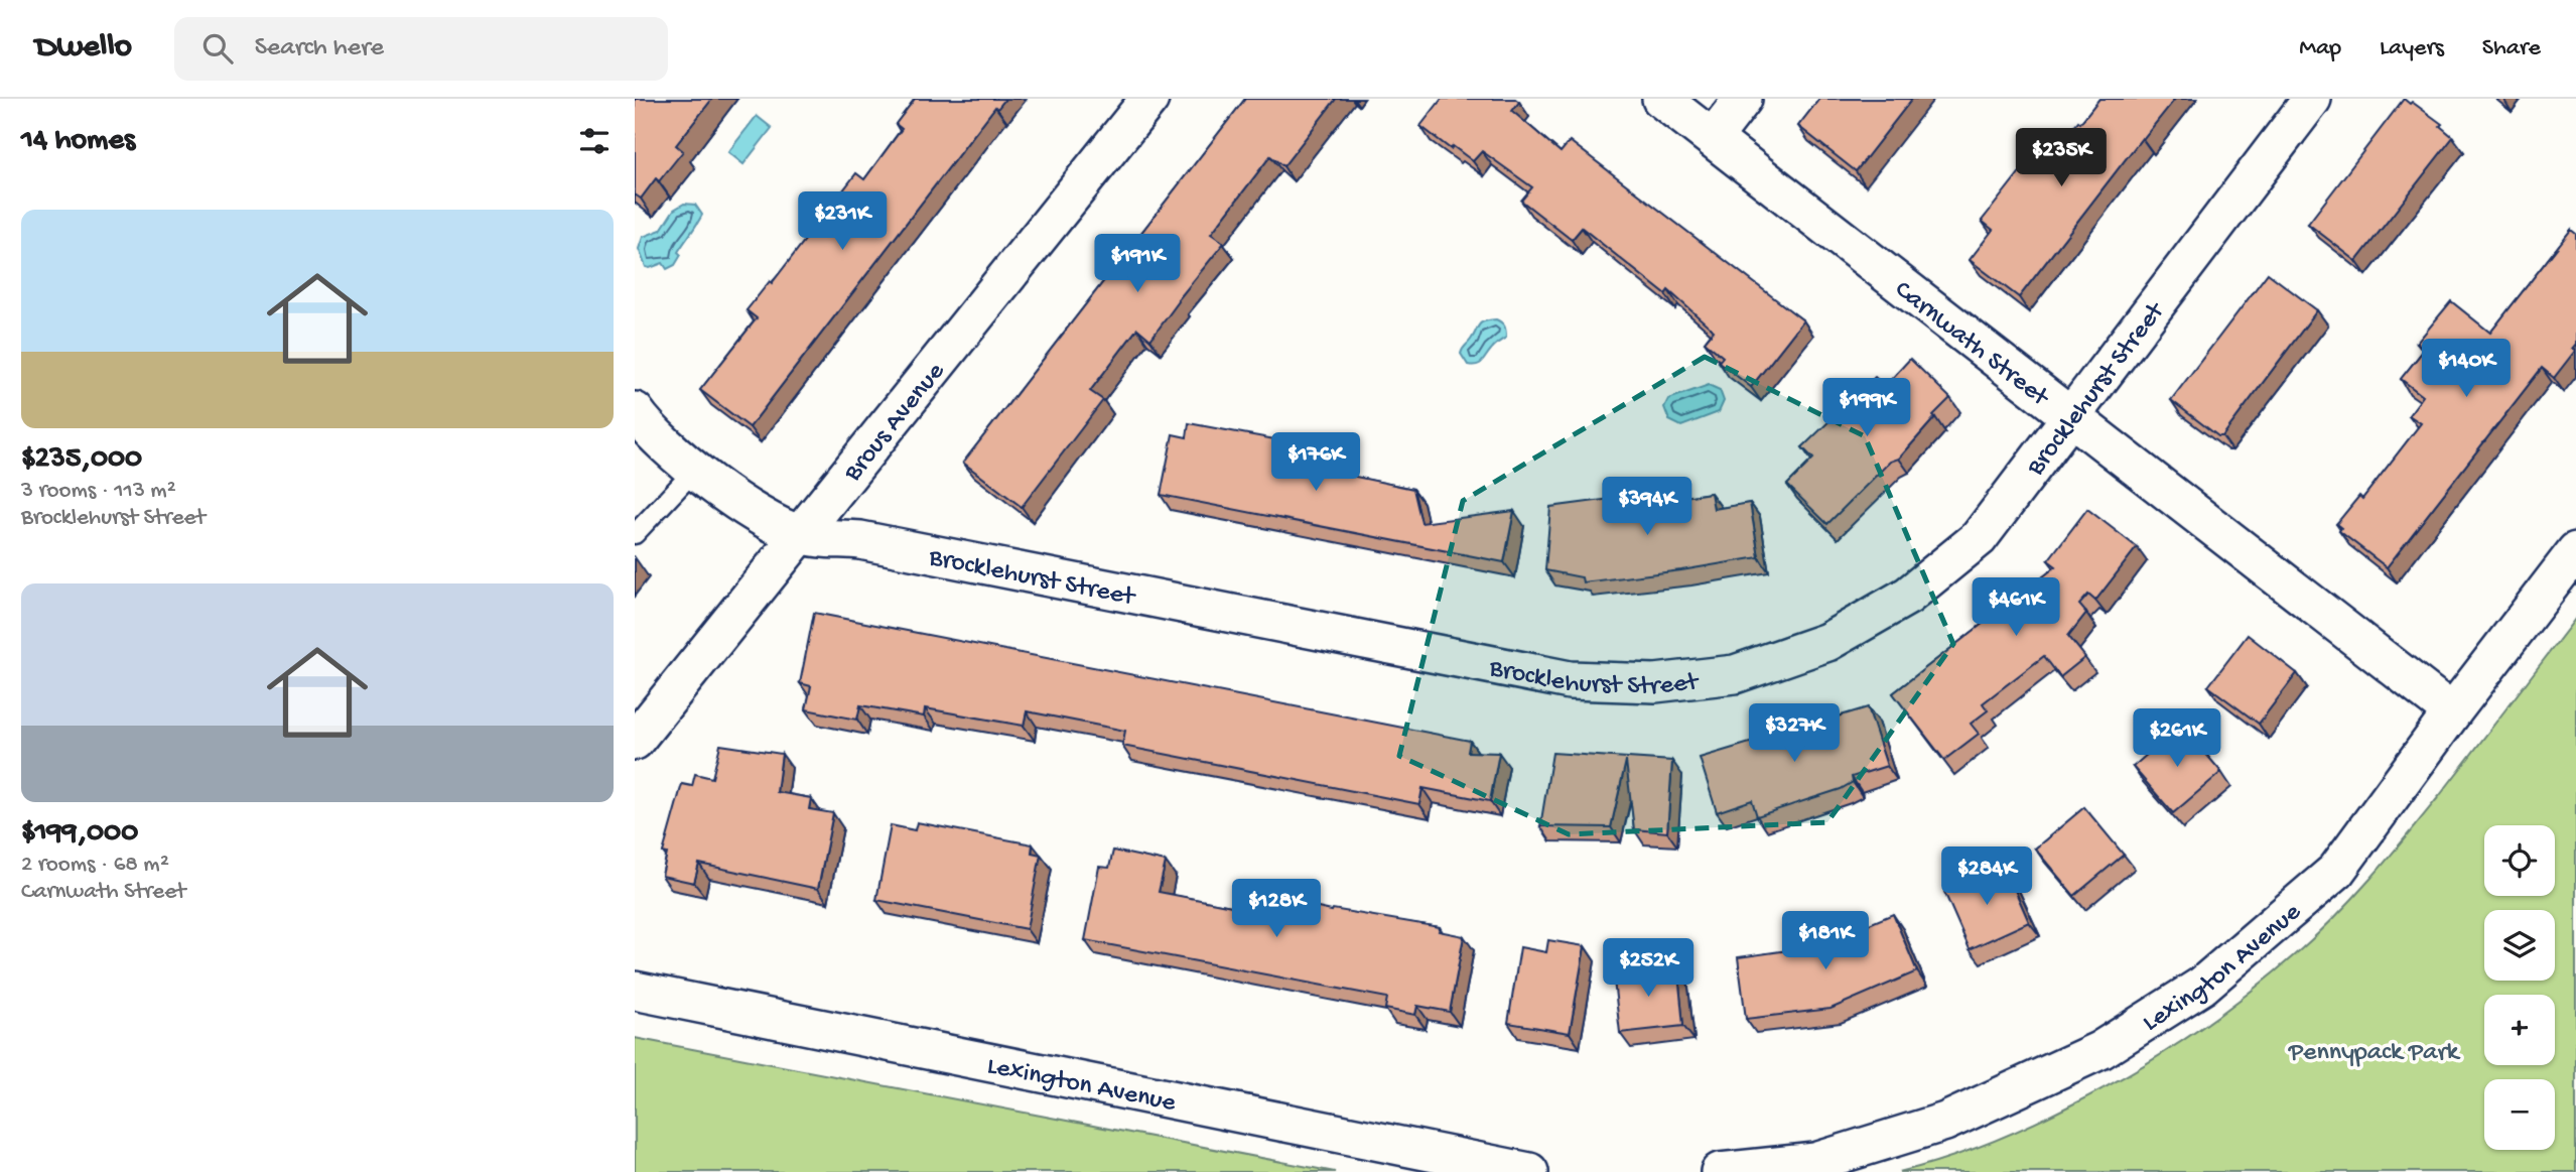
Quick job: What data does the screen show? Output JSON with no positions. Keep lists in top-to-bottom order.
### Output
{
  "streets": {
    "street": [
      "Carnwath Street",
      "Brocklehurst Street",
      "Brous Avenue",
      "Lexington Avenue"
    ]
  },
  "crossings": [
    ["Carnwath Street", "Brocklehurst Street"],
    ["Carnwath Street", "Lexington Avenue"],
    ["Brocklehurst Street", "Brous Avenue"]
  ],
  "parks": ["Pennypack Park"],
  "page": {
    "header": "Dwello",
    "search": "Search here",
    "nav": ["Map", "Layers", "Share"],
    "heading": "14 homes",
    "price": [
      "$235K",
      "$231K",
      "$191K",
      "$140K",
      "$199K",
      "$176K",
      "$394K",
      "$461K",
      "$327K",
      "$261K",
      "$284K",
      "$128K",
      "$181K",
      "$252K"
    ],
    "list": [
      {
        "name": "$235,000",
        "note": "3 rooms · 113 m² · Brocklehurst Street"
      },
      {
        "name": "$199,000",
        "note": "2 rooms · 68 m² · Carnwath Street"
      }
    ],
    "map_buttons": ["+", "−"]
  }
}
